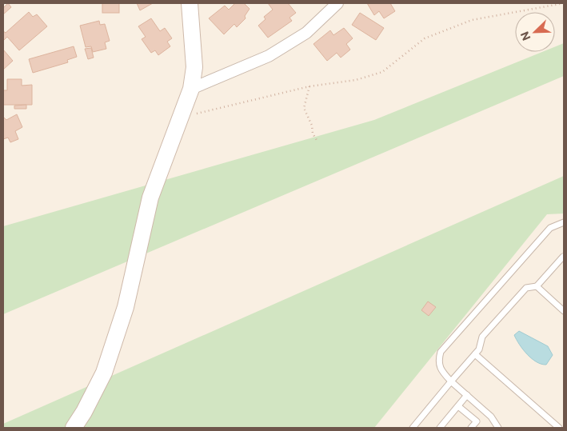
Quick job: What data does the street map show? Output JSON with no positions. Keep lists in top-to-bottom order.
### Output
{
  "north": "bottom left"
}
